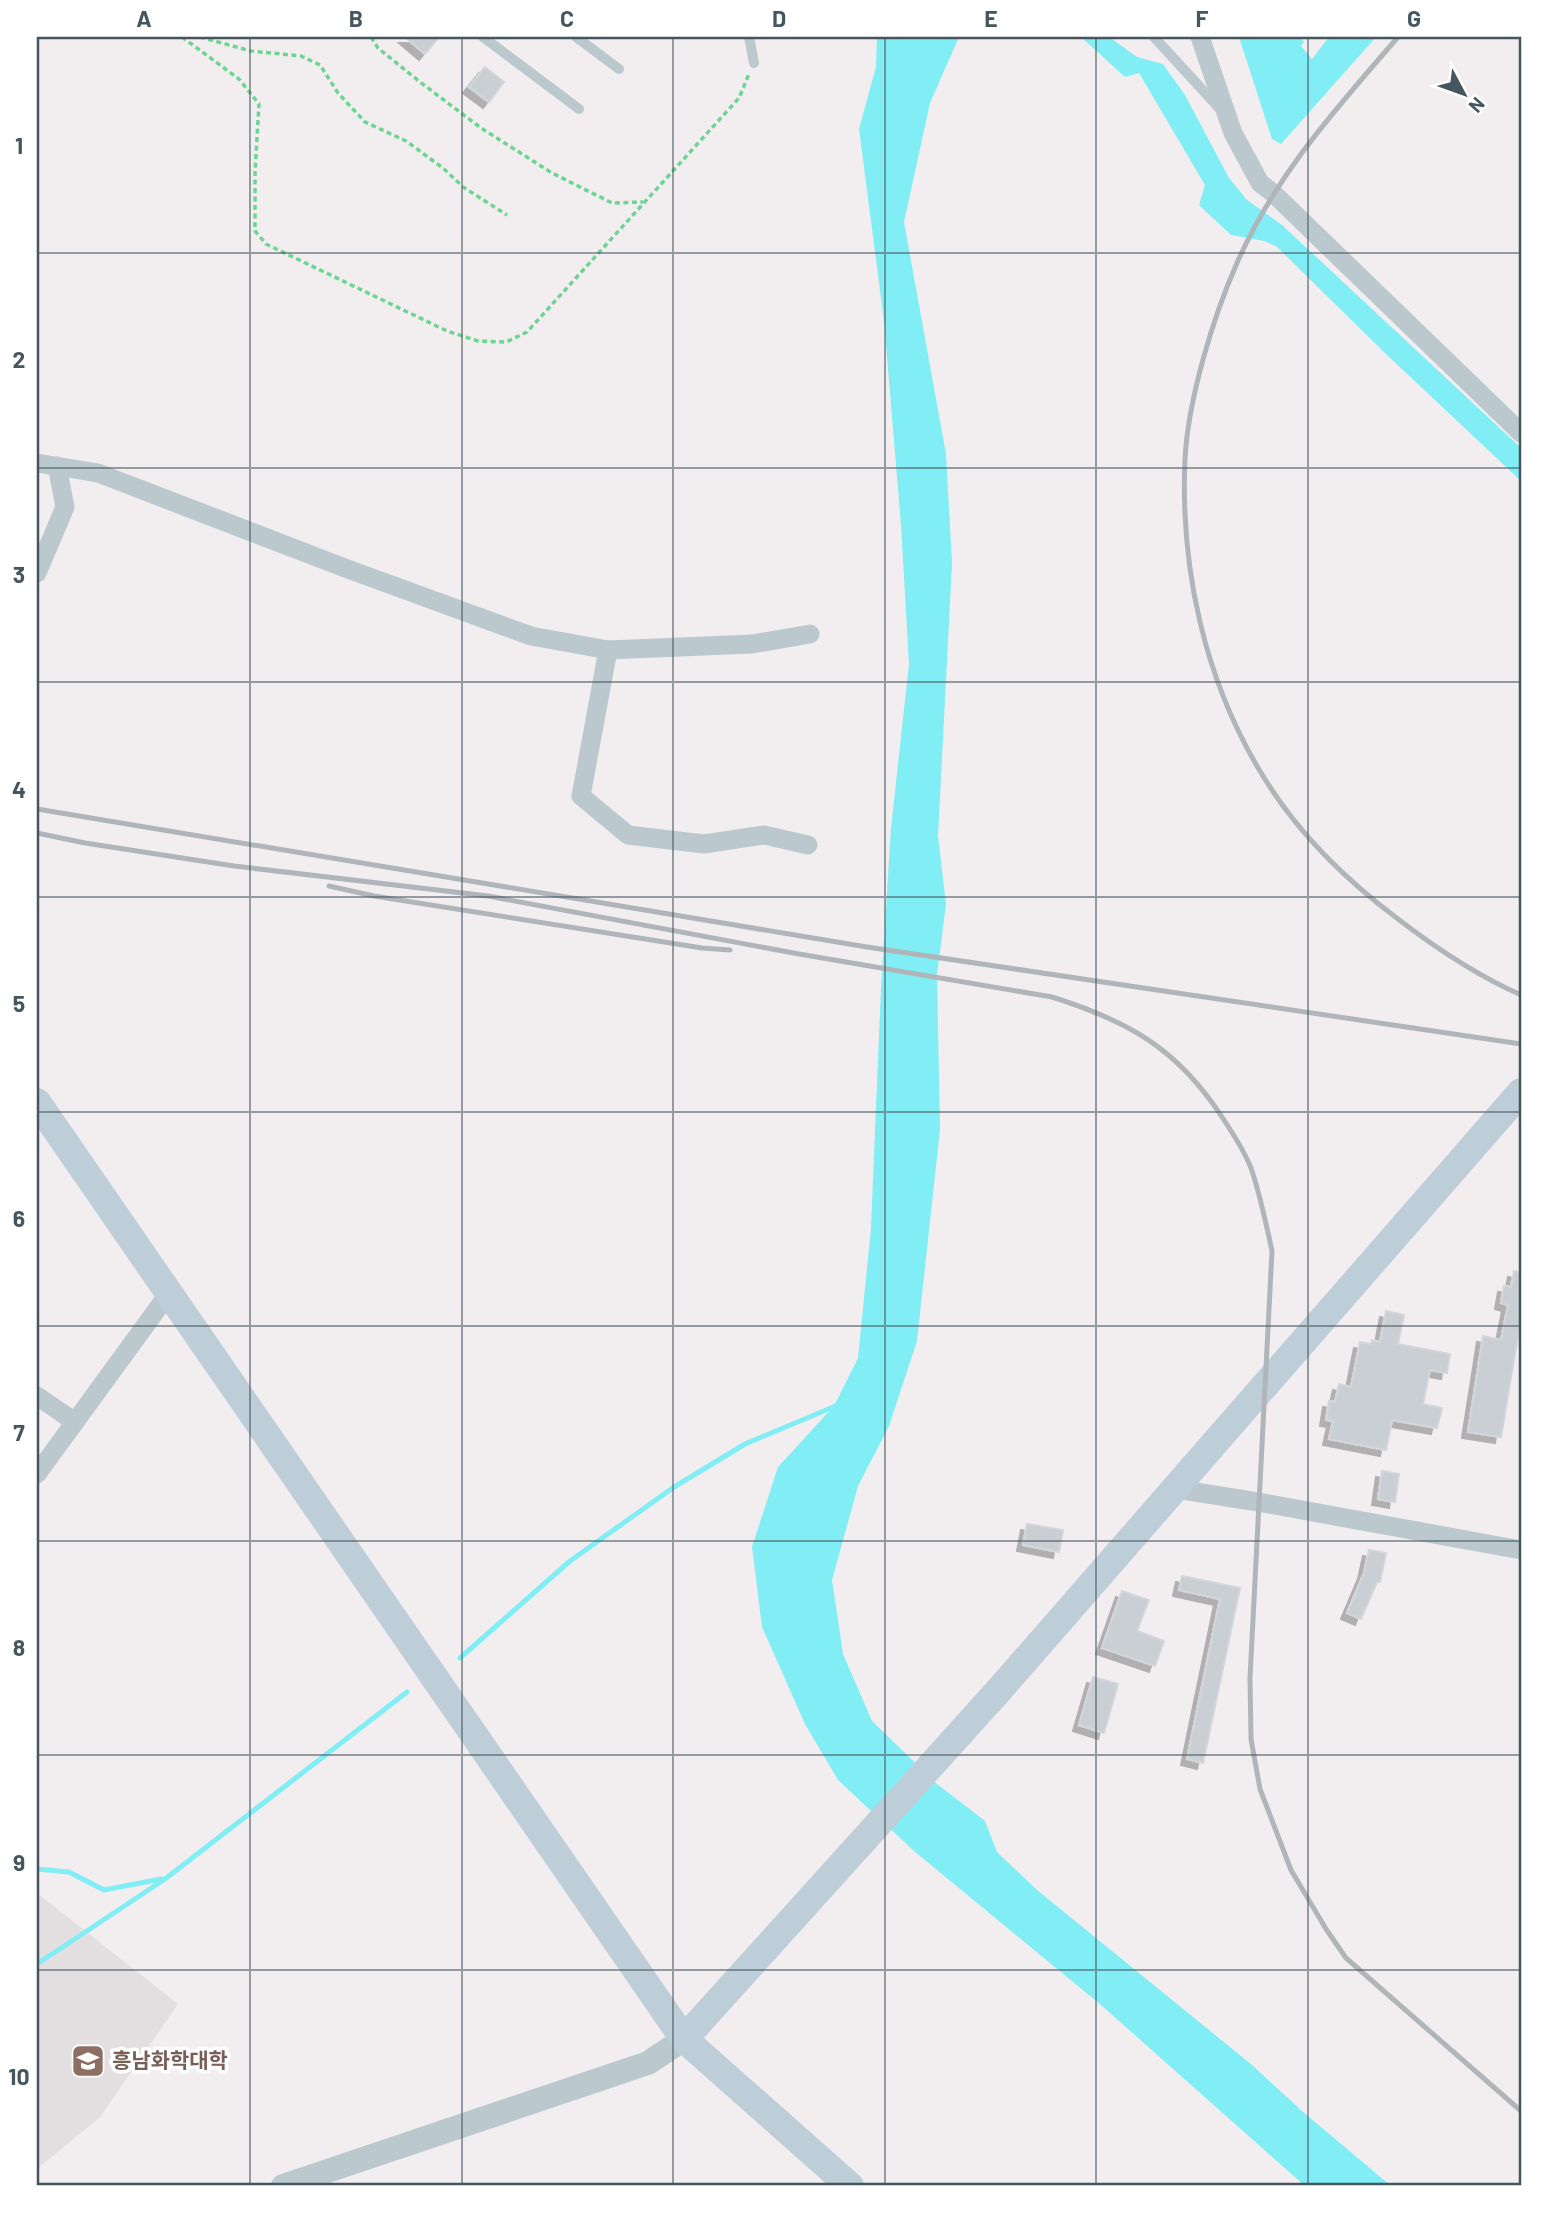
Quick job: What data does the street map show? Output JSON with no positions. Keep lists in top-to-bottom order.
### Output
{
  "places": {
    "school or university": ["흥남화학대학"]
  },
  "north": "bottom right",
  "grid": {
    "columns": [
      "A",
      "B",
      "C",
      "D",
      "E",
      "F",
      "G"
    ],
    "rows": [
      "1",
      "2",
      "3",
      "4",
      "5",
      "6",
      "7",
      "8",
      "9",
      "10"
    ]
  }
}
